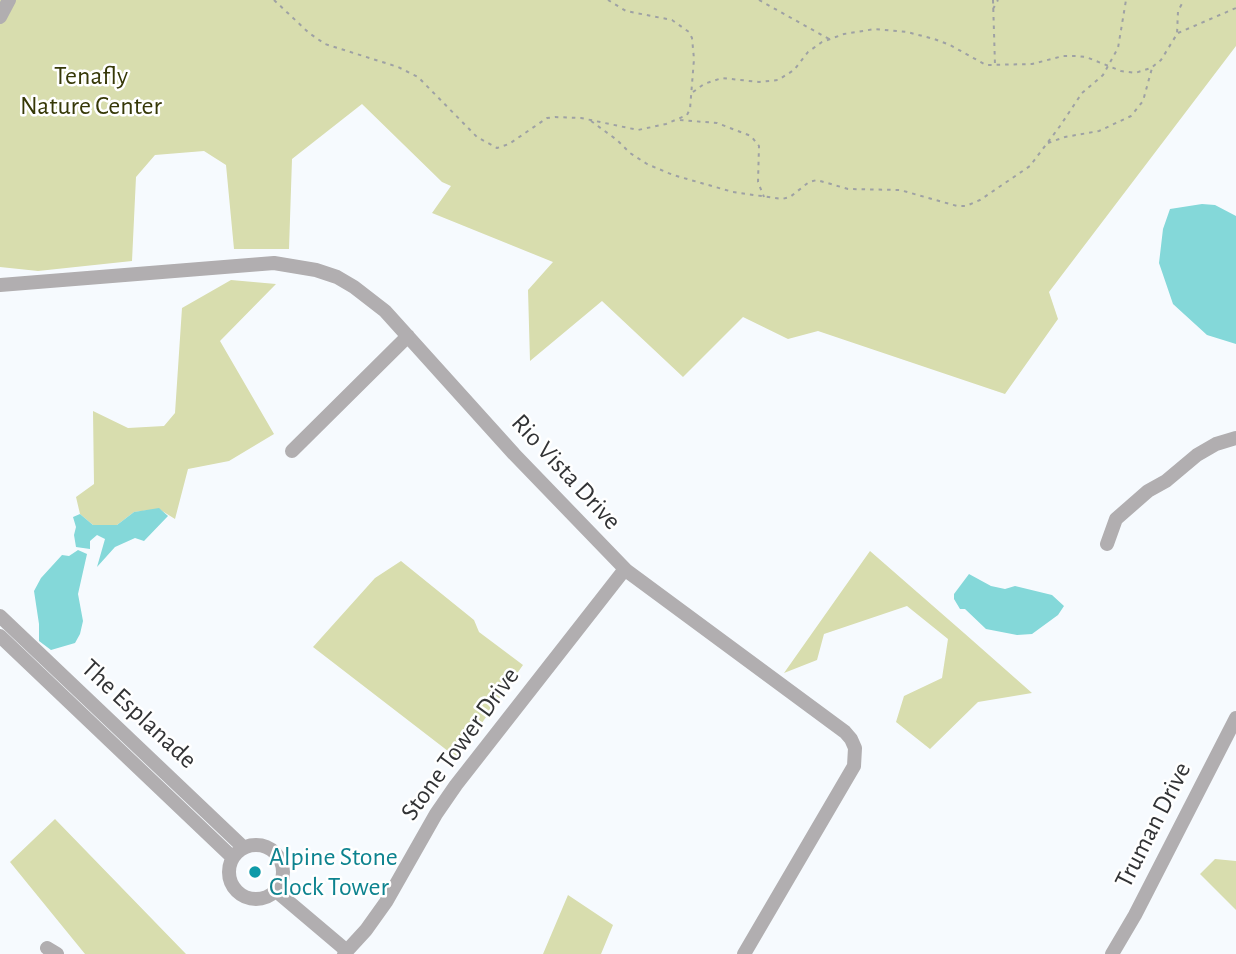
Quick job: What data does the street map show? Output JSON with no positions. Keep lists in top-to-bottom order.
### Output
{
  "streets": {
    "street": [
      "Rio Vista Drive",
      "The Esplanade",
      "Stone Tower Drive",
      "Truman Drive"
    ]
  },
  "crossings": [
    ["Rio Vista Drive", "Stone Tower Drive"]
  ],
  "parks": ["Tenafly Nature Center"],
  "places": ["Alpine Stone Clock Tower"]
}
